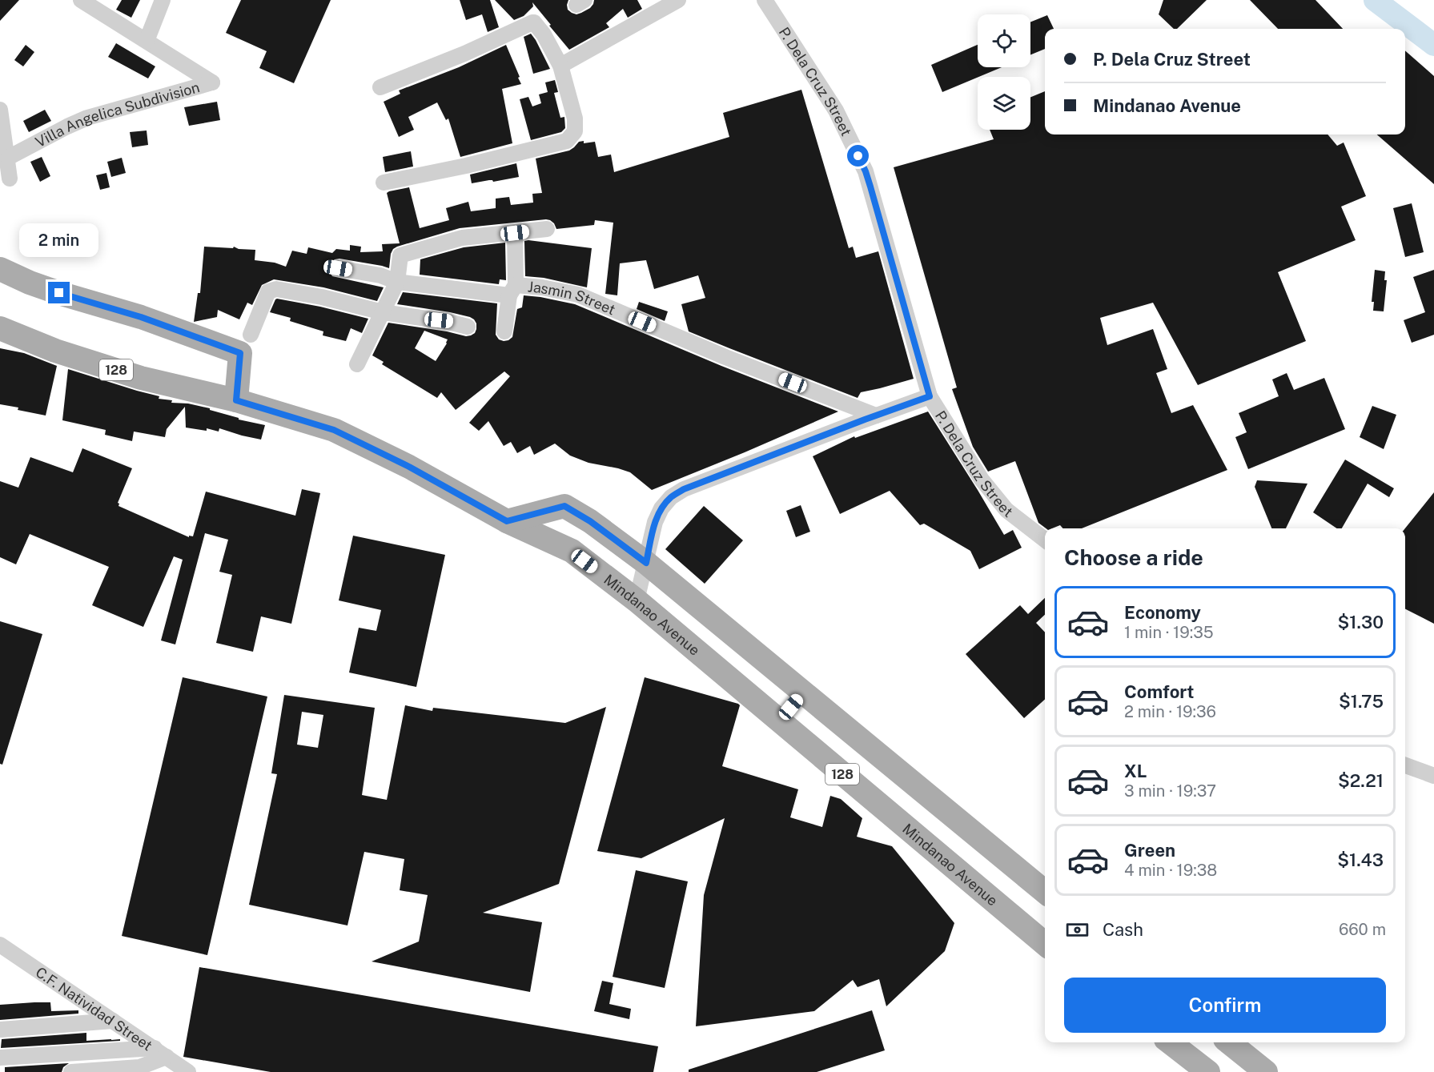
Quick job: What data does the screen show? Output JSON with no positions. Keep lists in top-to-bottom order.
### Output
{
  "streets": {
    "main road": ["128", "Mindanao Avenue"],
    "street": [
      "P. Dela Cruz Street",
      "Villa Angelica Subdivision",
      "Jasmin Street",
      "C.F. Natividad Street"
    ]
  },
  "crossings": [
    ["128", "Mindanao Avenue"]
  ],
  "page": {
    "banner": ["P. Dela Cruz Street", "Mindanao Avenue"],
    "bubble": "2 min",
    "heading": "Choose a ride",
    "list": [
      {
        "name": "Economy",
        "note": "1 min · 19:35",
        "value": "$1.30"
      },
      {
        "name": "Comfort",
        "note": "2 min · 19:36",
        "value": "$1.75"
      },
      {
        "name": "XL",
        "note": "3 min · 19:37",
        "value": "$2.21"
      },
      {
        "name": "Green",
        "note": "4 min · 19:38",
        "value": "$1.43"
      }
    ],
    "pay": ["Cash", "660 m"],
    "buttons": "Confirm"
  }
}
